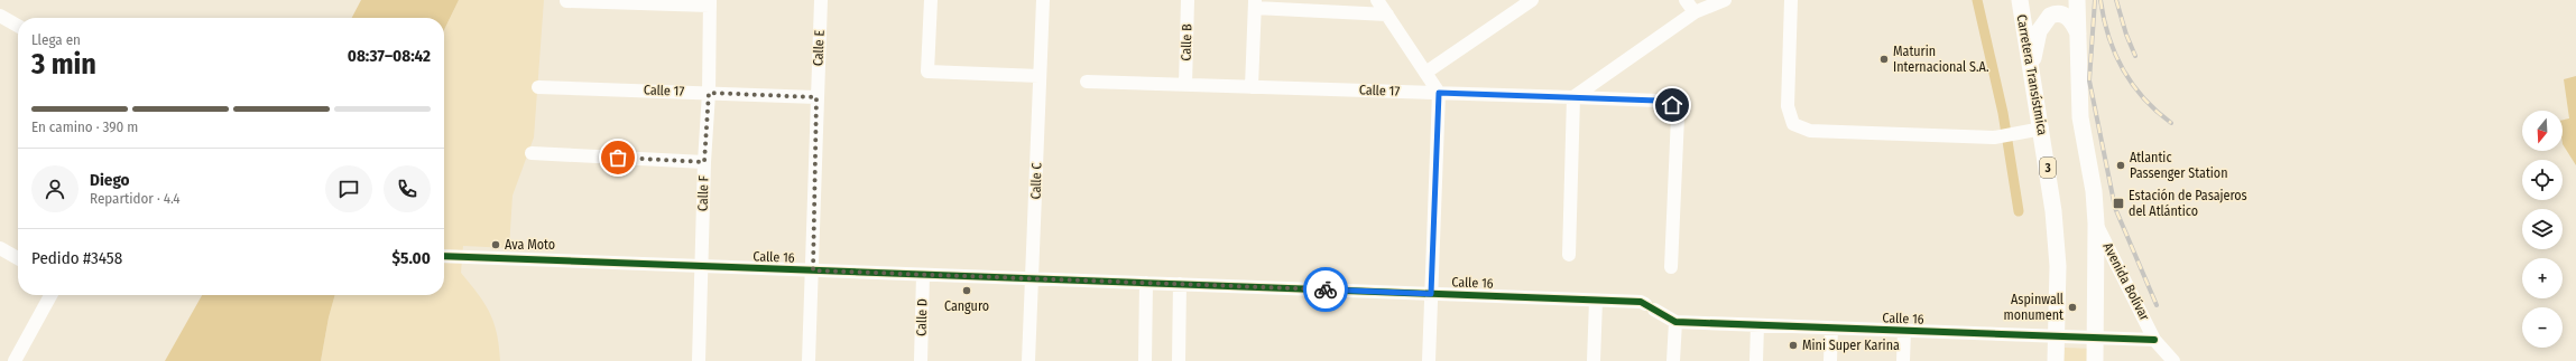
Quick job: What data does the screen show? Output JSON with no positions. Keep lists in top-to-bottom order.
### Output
{
  "streets": {
    "main road": ["Carretera Transístmica", "3"],
    "street": [
      "Calle B",
      "Calle E",
      "Calle 17",
      "Calle C",
      "Calle F",
      "Calle 16",
      "Avenida Bolívar",
      "Calle D"
    ]
  },
  "crossings": [
    ["Calle B", "Calle 17"],
    ["Calle E", "Calle 17"],
    ["Calle E", "Calle 16"],
    ["Carretera Transístmica", "3"],
    ["Carretera Transístmica", "Calle 16"],
    ["Calle 17", "Calle F"],
    ["3", "Calle 16"],
    ["Calle C", "Calle 16"],
    ["Calle F", "Calle 16"],
    ["Calle 16", "Avenida Bolívar"],
    ["Calle 16", "Calle D"]
  ],
  "places": {
    "other": [
      "Maturin Internacional S.A.",
      "Atlantic Passenger Station",
      "Ava Moto",
      "Canguro",
      "Aspinwall monument",
      "Mini Super Karina"
    ],
    "transit": ["Estación de Pasajeros del Atlántico"]
  },
  "north": "bottom",
  "page": {
    "heading": ["3 min", "Llega en", "08:37–08:42"],
    "panel": [
      "Diego",
      "Repartidor · 4.4",
      "Pedido #3458",
      "$5.00"
    ],
    "bar": "En camino · 390 m",
    "map_buttons": ["+", "−"]
  }
}
